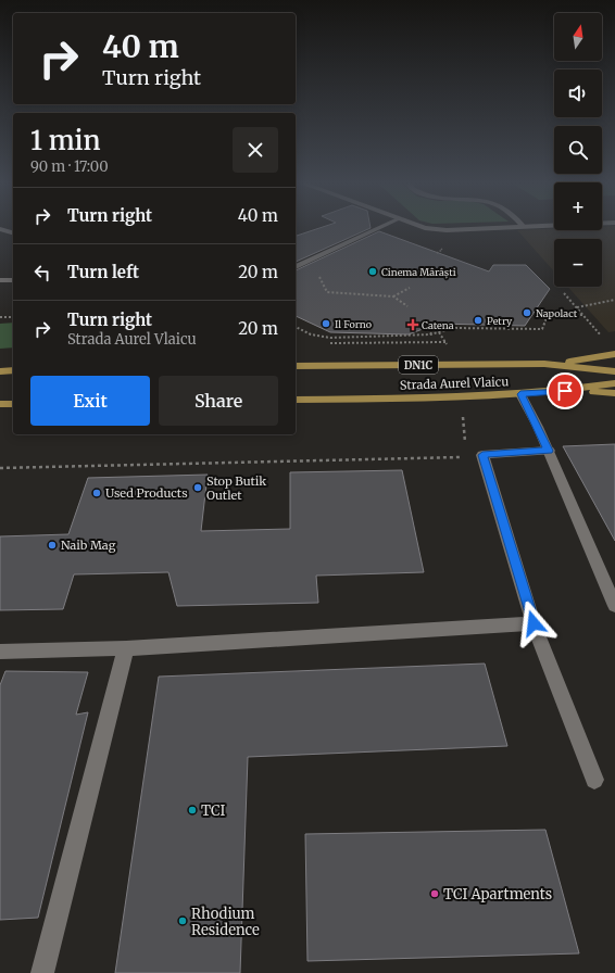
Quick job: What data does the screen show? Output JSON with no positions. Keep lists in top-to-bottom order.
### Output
{
  "streets": {
    "main road": ["DN1C", "Strada Aurel Vlaicu"]
  },
  "places": {
    "other": [
      "Cinema Mărăști",
      "Napolact",
      "Petry",
      "Il Forno",
      "Stop Butik Outlet",
      "Used Products",
      "Naib Mag",
      "TCI",
      "TCI Apartments",
      "Rhodium Residence"
    ],
    "health": ["Catena"]
  },
  "north": "top",
  "page": {
    "map_buttons": ["+", "−"],
    "turn": ["40 m", "Turn right"],
    "heading": ["1 min", "90 m · 17:00"],
    "list": [
      {
        "name": "Turn right",
        "value": "40 m"
      },
      {
        "name": "Turn left",
        "value": "20 m"
      },
      {
        "name": "Turn right",
        "note": "Strada Aurel Vlaicu",
        "value": "20 m"
      }
    ],
    "buttons": ["Exit", "Share"]
  }
}
